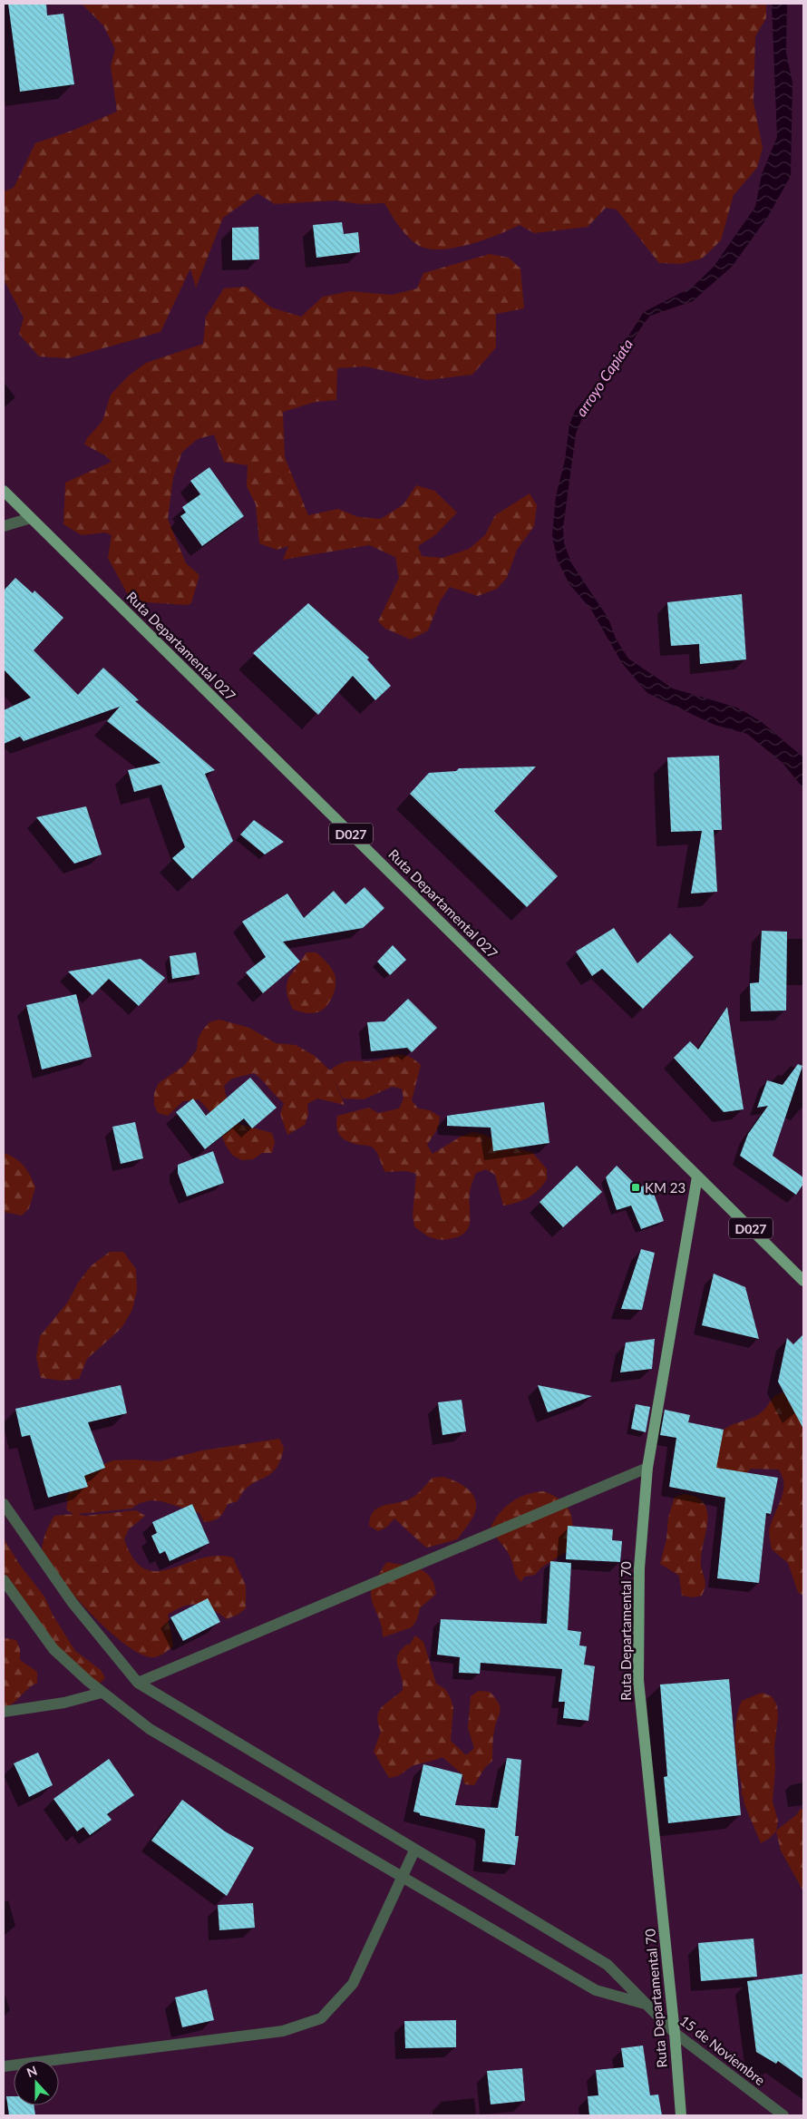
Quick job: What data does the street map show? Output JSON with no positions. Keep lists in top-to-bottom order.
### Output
{
  "streets": {
    "main road": ["Ruta Departamental 027", "D027", "Ruta Departamental 70"],
    "street": ["15 de Noviembre"]
  },
  "crossings": [
    ["Ruta Departamental 027", "Ruta Departamental 70"],
    ["Ruta Departamental 70", "15 de Noviembre"]
  ],
  "water": ["arroyo Capiata"],
  "places": {
    "transit": ["KM 23"]
  },
  "north": "top"
}
